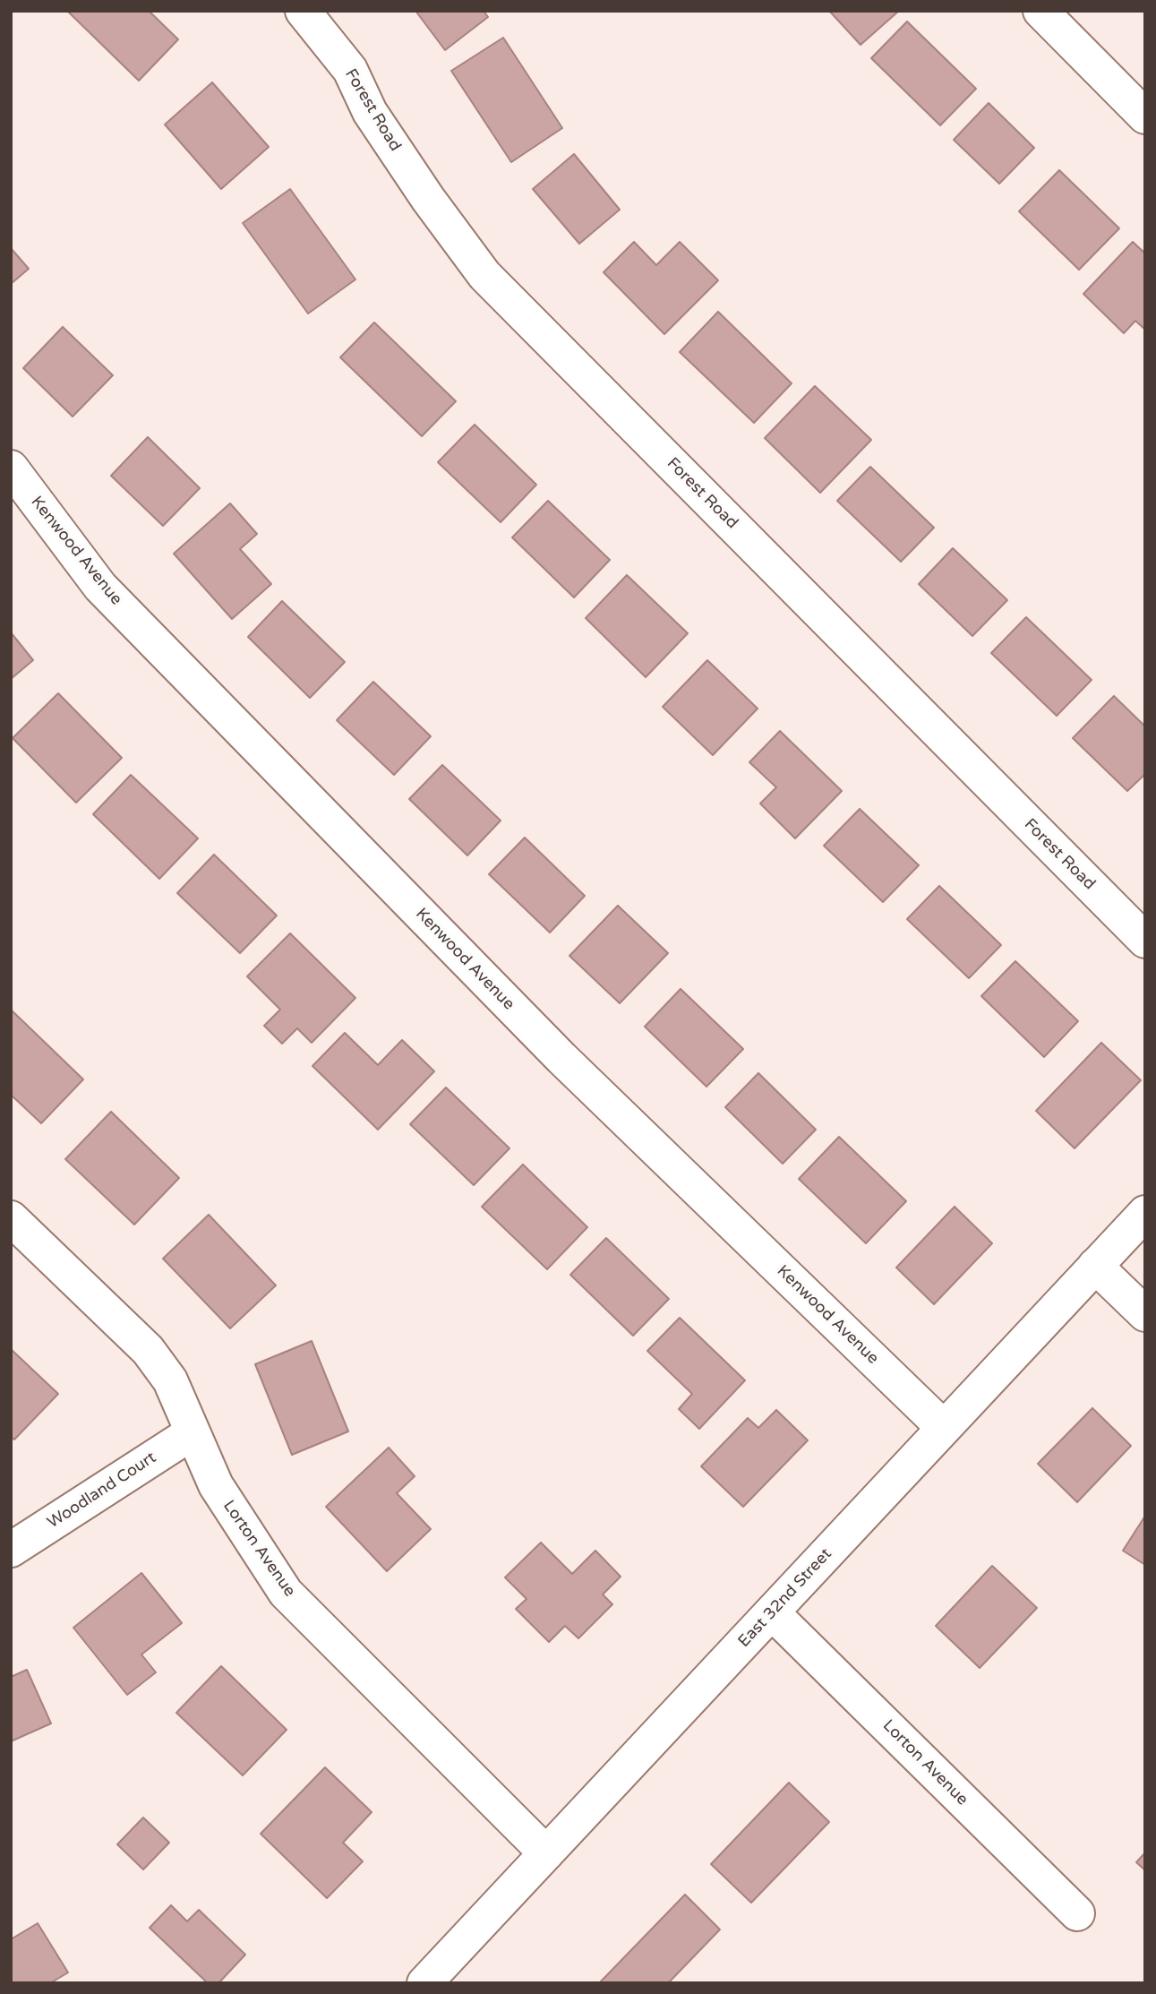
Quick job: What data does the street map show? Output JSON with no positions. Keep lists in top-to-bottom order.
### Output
{
  "streets": {
    "street": [
      "Forest Road",
      "Kenwood Avenue",
      "Woodland Court",
      "Lorton Avenue",
      "East 32nd Street"
    ]
  },
  "crossings": [
    ["Kenwood Avenue", "East 32nd Street"],
    ["Woodland Court", "Lorton Avenue"],
    ["Lorton Avenue", "East 32nd Street"]
  ]
}
